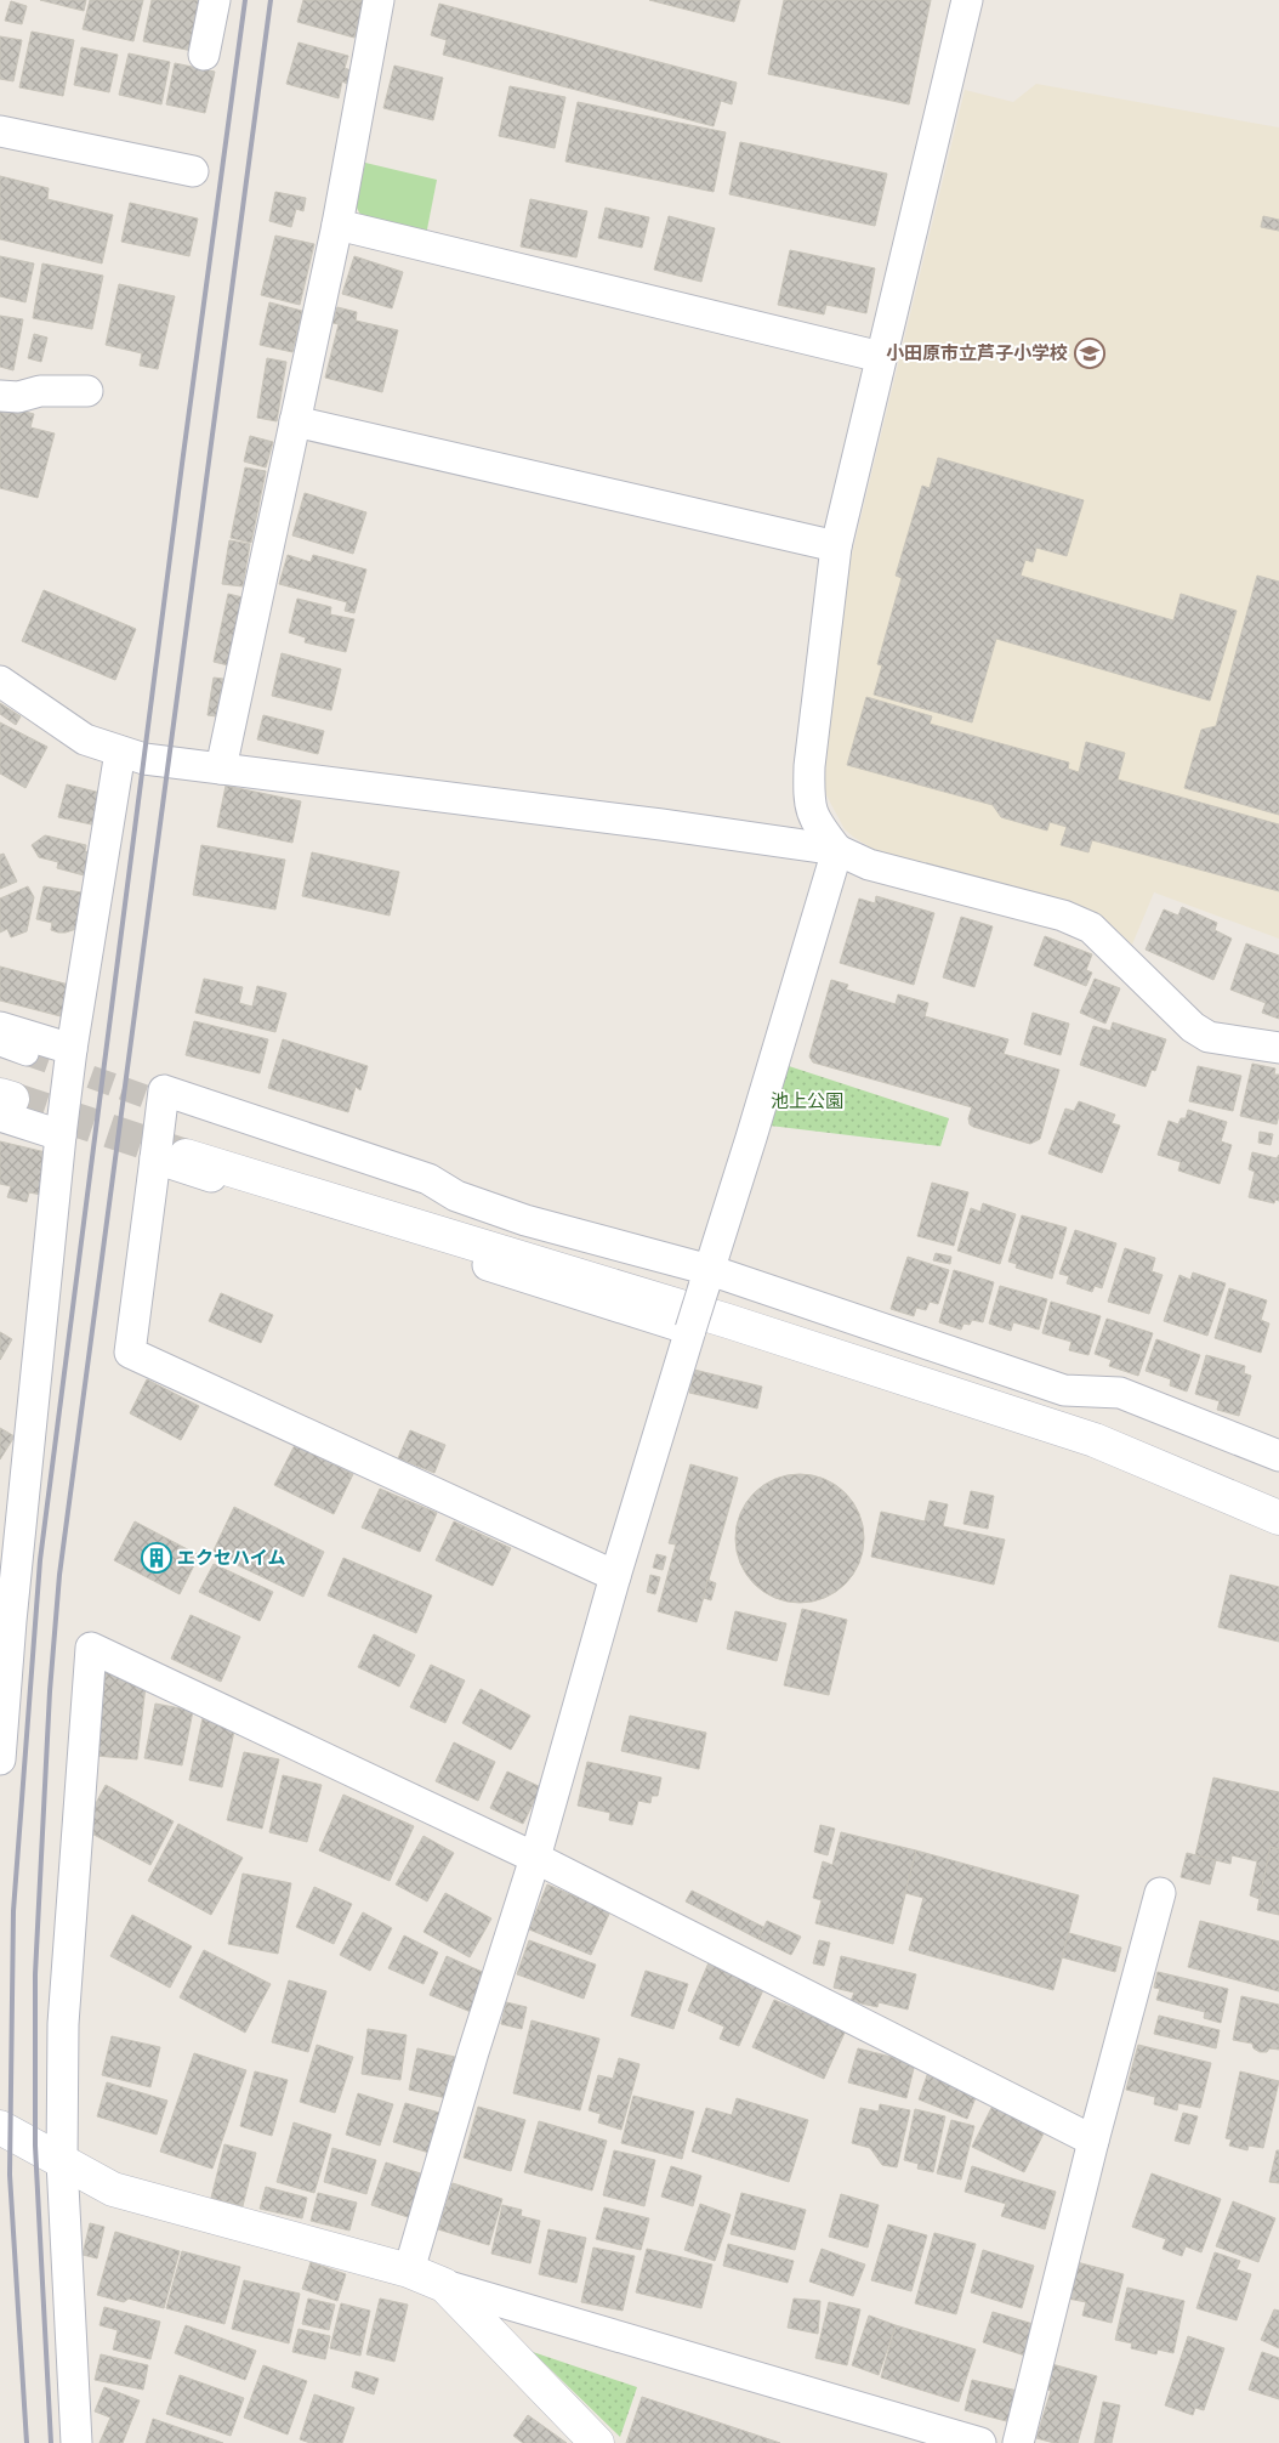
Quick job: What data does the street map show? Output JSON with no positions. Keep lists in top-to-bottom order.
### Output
{
  "parks": ["池上公園"],
  "places": {
    "school or university": ["小田原市立芦子小学校"],
    "building": ["エクセハイム"]
  }
}
